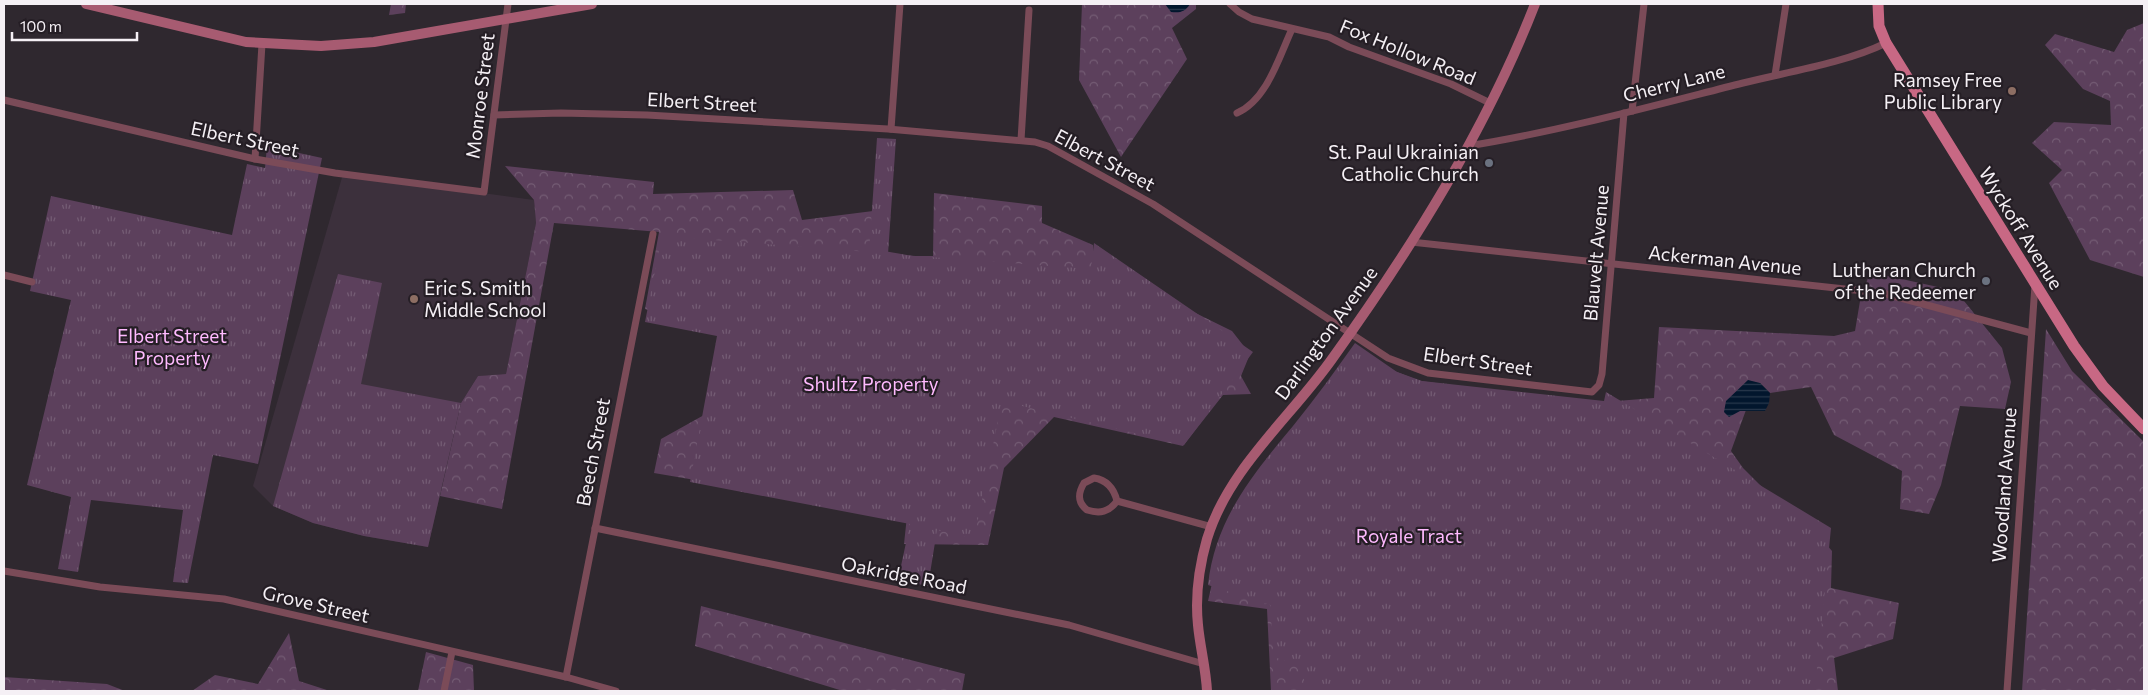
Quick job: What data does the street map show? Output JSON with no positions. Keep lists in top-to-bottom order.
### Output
{
  "streets": {
    "main road": ["Wyckoff Avenue", "Darlington Avenue"],
    "street": [
      "Fox Hollow Road",
      "Cherry Lane",
      "Monroe Street",
      "Elbert Street",
      "Blauvelt Avenue",
      "Ackerman Avenue",
      "Beech Street",
      "Woodland Avenue",
      "Oakridge Road",
      "Grove Street"
    ]
  },
  "crossings": [
    ["Fox Hollow Road", "Darlington Avenue"],
    ["Cherry Lane", "Wyckoff Avenue"],
    ["Cherry Lane", "Blauvelt Avenue"],
    ["Cherry Lane", "Darlington Avenue"],
    ["Monroe Street", "Elbert Street"],
    ["Elbert Street", "Blauvelt Avenue"],
    ["Elbert Street", "Darlington Avenue"],
    ["Wyckoff Avenue", "Woodland Avenue"],
    ["Blauvelt Avenue", "Ackerman Avenue"],
    ["Ackerman Avenue", "Darlington Avenue"],
    ["Ackerman Avenue", "Woodland Avenue"],
    ["Darlington Avenue", "Oakridge Road"],
    ["Beech Street", "Oakridge Road"],
    ["Beech Street", "Grove Street"]
  ],
  "parks": ["Elbert Street Property", "Shultz Property", "Royale Tract"],
  "places": [
    "Ramsey Free Public Library",
    "St. Paul Ukrainian Catholic Church",
    "Lutheran Church of the Redeemer",
    "Eric S. Smith Middle School"
  ],
  "scale_bar": "100 m"
}
